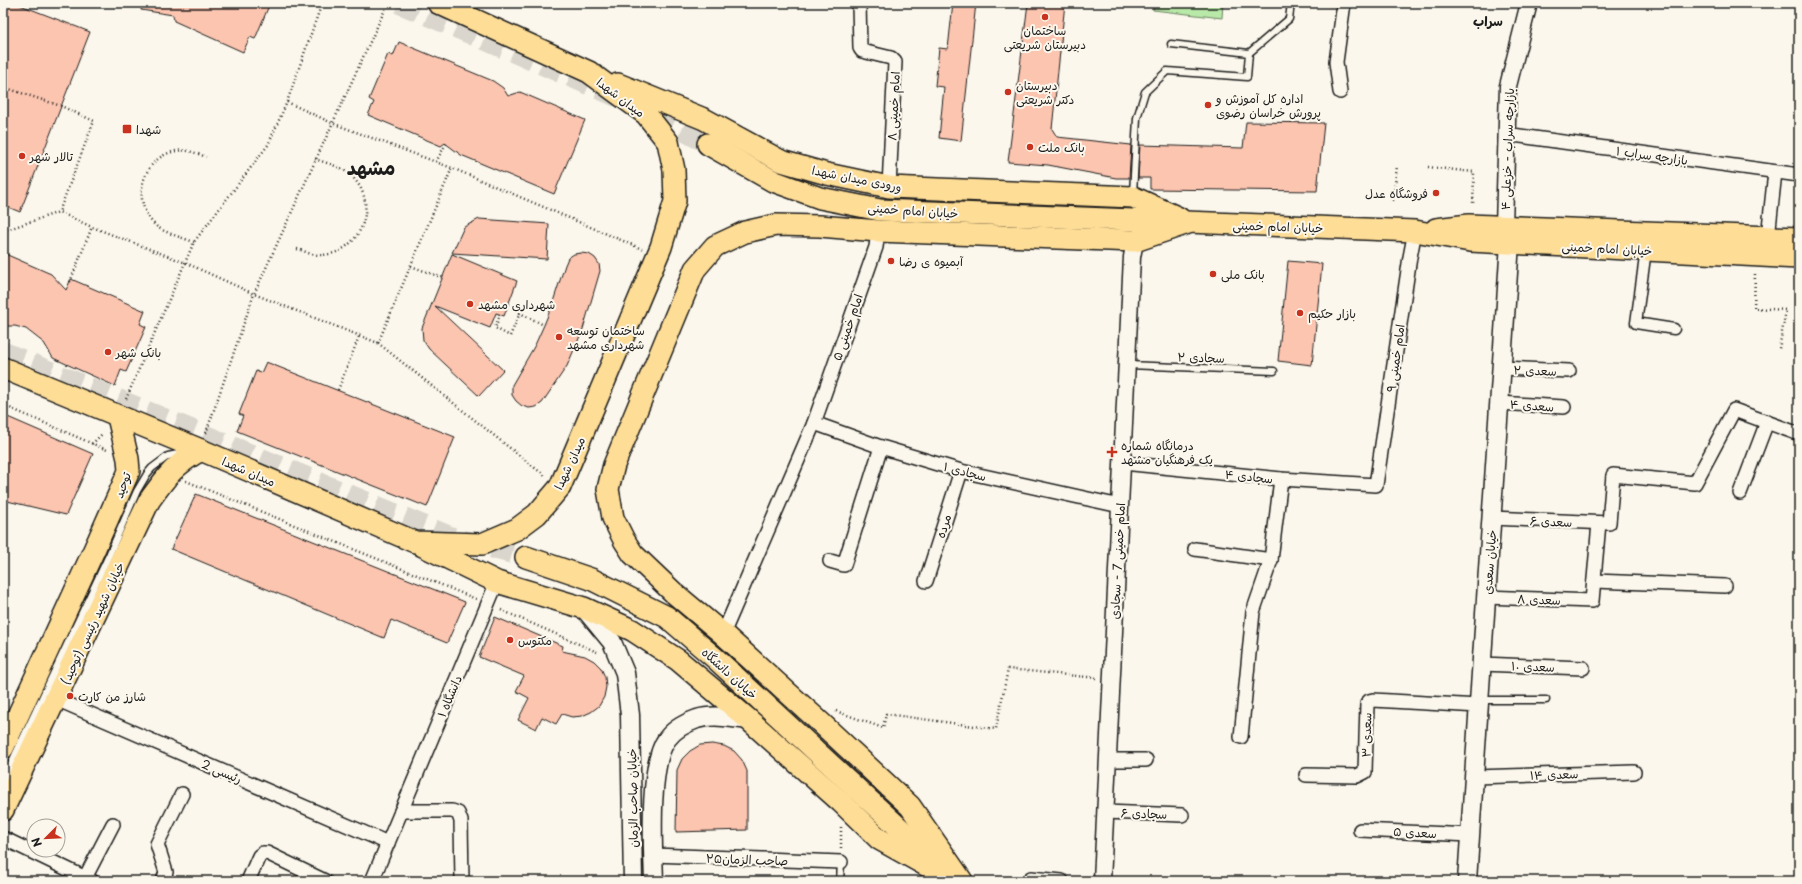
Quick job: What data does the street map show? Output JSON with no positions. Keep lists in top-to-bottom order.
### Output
{
  "streets": {
    "main road": [
      "میدان شهدا",
      "ورودی میدان شهدا",
      "خیابان امام خمینی",
      "توحید",
      "خیابان سعدی",
      "خیابان شهید رئیسی (توحید)",
      "خیابان دانشگاه",
      "خیابان صاحب الزمان"
    ],
    "street": [
      "امام خمینی ۸",
      "بازارچه سراب - خزعلی ۴",
      "بازارچه سراب ۱",
      "امام خمینی ۵",
      "امام خمینی ۹",
      "سعدی ۲",
      "سعدی ۴",
      "سجادی ۱",
      "سجادی ۴",
      "سعدی ۶",
      "مرده",
      "امام خمینی 7 - سجادی",
      "سعدی ۸",
      "سعدی ۱۰",
      "دانشگاه ۱",
      "سعدی ۳",
      "رئیسی 2",
      "سعدی ۱۴",
      "سجادی ۶",
      "سعدی ۵",
      "صاحب الزمان۲۵"
    ],
    "lane": ["سجادی ۲"]
  },
  "crossings": [
    ["میدان شهدا", "ورودی میدان شهدا"],
    ["میدان شهدا", "توحید"],
    ["میدان شهدا", "خیابان شهید رئیسی (توحید)"],
    ["امام خمینی ۸", "ورودی میدان شهدا"],
    ["بازارچه سراب - خزعلی ۴", "بازارچه سراب ۱"],
    ["بازارچه سراب - خزعلی ۴", "خیابان امام خمینی"],
    ["بازارچه سراب - خزعلی ۴", "خیابان سعدی"],
    ["ورودی میدان شهدا", "خیابان امام خمینی"],
    ["خیابان امام خمینی", "امام خمینی ۹"],
    ["خیابان امام خمینی", "خیابان سعدی"],
    ["امام خمینی ۵", "سجادی ۱"],
    ["سجادی ۲", "امام خمینی 7 - سجادی"],
    ["امام خمینی ۹", "سجادی ۴"],
    ["سعدی ۲", "خیابان سعدی"],
    ["سعدی ۴", "خیابان سعدی"],
    ["سجادی ۱", "مرده"],
    ["سجادی ۱", "امام خمینی 7 - سجادی"],
    ["سجادی ۴", "امام خمینی 7 - سجادی"],
    ["سعدی ۶", "خیابان سعدی"],
    ["امام خمینی 7 - سجادی", "سجادی ۶"],
    ["خیابان سعدی", "سعدی ۸"],
    ["خیابان سعدی", "سعدی ۱۰"],
    ["خیابان سعدی", "سعدی ۳"],
    ["خیابان سعدی", "سعدی ۱۴"],
    ["خیابان سعدی", "سعدی ۵"],
    ["خیابان شهید رئیسی (توحید)", "رئیسی 2"],
    ["دانشگاه ۱", "رئیسی 2"]
  ],
  "districts": ["سراب", "مشهد"],
  "places": {
    "other": [
      "ساختمان دبیرستان شریعتی",
      "دبیرستان دکتر شریعتی",
      "اداره کل آموزش و پرورش خراسان رضوی",
      "بانک ملت",
      "تالار شهر",
      "فروشگاه عدل",
      "آبمیوه ی رضا",
      "بانک ملی",
      "شهرداری مشهد",
      "بازار حکیم",
      "ساختمان توسعه شهرداری مشهد",
      "بانک شهر",
      "مکتوس",
      "شارز من کارت"
    ],
    "transit": ["شهدا"],
    "health": ["درمانگاه شماره یک فرهنگیان مشهد"]
  },
  "north": "bottom left"
}
